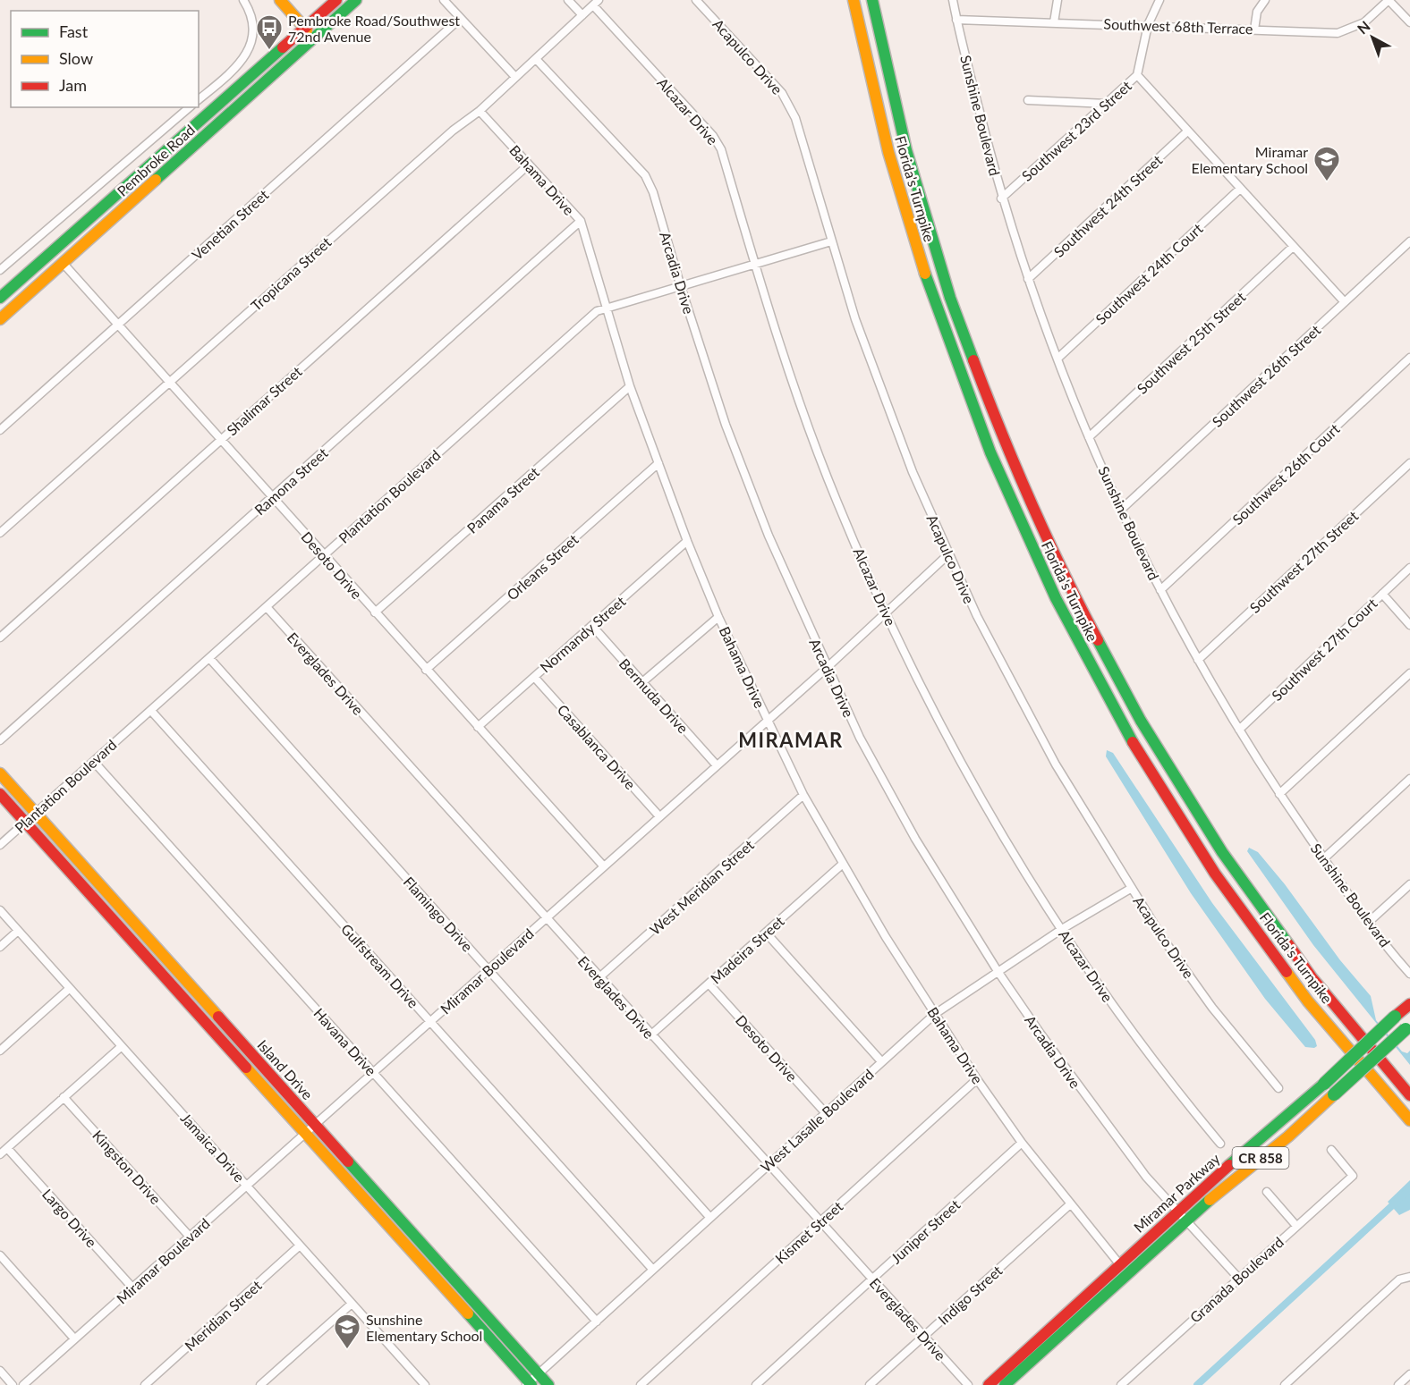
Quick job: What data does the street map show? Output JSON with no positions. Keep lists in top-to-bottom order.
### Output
{
  "streets": {
    "main road": [
      "Pembroke Road",
      "Florida's Turnpike",
      "Island Drive",
      "CR 858",
      "Miramar Parkway"
    ],
    "street": [
      "Southwest 68th Terrace",
      "Acapulco Drive",
      "Alcazar Drive",
      "Sunshine Boulevard",
      "Southwest 23rd Street",
      "Bahama Drive",
      "Southwest 24th Street",
      "Venetian Street",
      "Arcadia Drive",
      "Tropicana Street",
      "Southwest 24th Court",
      "Southwest 25th Street",
      "Southwest 26th Street",
      "Shalimar Street",
      "Southwest 26th Court",
      "Ramona Street",
      "Plantation Boulevard",
      "Panama Street",
      "Southwest 27th Street",
      "Desoto Drive",
      "Orleans Street",
      "Normandy Street",
      "Southwest 27th Court",
      "Everglades Drive",
      "Bermuda Drive",
      "Casablanca Drive",
      "West Meridian Street",
      "Flamingo Drive",
      "Madeira Street",
      "Gulfstream Drive",
      "Miramar Boulevard",
      "Havana Drive",
      "West Lasalle Boulevard",
      "Jamaica Drive",
      "Kingston Drive",
      "Largo Drive",
      "Juniper Street",
      "Kismet Street",
      "Granada Boulevard",
      "Indigo Street",
      "Meridian Street"
    ]
  },
  "crossings": [
    ["Southwest 68th Terrace", "Sunshine Boulevard"],
    ["Southwest 68th Terrace", "Southwest 23rd Street"],
    ["Acapulco Drive", "Plantation Boulevard"],
    ["Acapulco Drive", "Miramar Boulevard"],
    ["Acapulco Drive", "West Lasalle Boulevard"],
    ["Alcazar Drive", "Tropicana Street"],
    ["Alcazar Drive", "Plantation Boulevard"],
    ["Alcazar Drive", "Miramar Boulevard"],
    ["Alcazar Drive", "West Lasalle Boulevard"],
    ["Sunshine Boulevard", "Southwest 23rd Street"],
    ["Sunshine Boulevard", "Southwest 24th Street"],
    ["Sunshine Boulevard", "Southwest 24th Court"],
    ["Sunshine Boulevard", "Southwest 25th Street"],
    ["Sunshine Boulevard", "Southwest 26th Street"],
    ["Sunshine Boulevard", "Southwest 26th Court"],
    ["Sunshine Boulevard", "Southwest 27th Street"],
    ["Sunshine Boulevard", "Southwest 27th Court"],
    ["Pembroke Road", "Desoto Drive"],
    ["Bahama Drive", "Tropicana Street"],
    ["Bahama Drive", "Shalimar Street"],
    ["Bahama Drive", "Ramona Street"],
    ["Bahama Drive", "Plantation Boulevard"],
    ["Bahama Drive", "Panama Street"],
    ["Bahama Drive", "Orleans Street"],
    ["Bahama Drive", "Normandy Street"],
    ["Bahama Drive", "West Meridian Street"],
    ["Bahama Drive", "Madeira Street"],
    ["Bahama Drive", "Miramar Boulevard"],
    ["Bahama Drive", "West Lasalle Boulevard"],
    ["Bahama Drive", "Miramar Parkway"],
    ["Bahama Drive", "Juniper Street"],
    ["Bahama Drive", "Kismet Street"],
    ["Bahama Drive", "Indigo Street"],
    ["Venetian Street", "Desoto Drive"],
    ["Arcadia Drive", "Tropicana Street"],
    ["Arcadia Drive", "Plantation Boulevard"],
    ["Arcadia Drive", "Miramar Boulevard"],
    ["Arcadia Drive", "West Lasalle Boulevard"],
    ["Arcadia Drive", "Miramar Parkway"],
    ["Arcadia Drive", "Granada Boulevard"],
    ["Tropicana Street", "Desoto Drive"],
    ["Shalimar Street", "Desoto Drive"],
    ["Ramona Street", "Desoto Drive"],
    ["Plantation Boulevard", "Desoto Drive"],
    ["Plantation Boulevard", "Everglades Drive"],
    ["Plantation Boulevard", "Flamingo Drive"],
    ["Plantation Boulevard", "Gulfstream Drive"],
    ["Plantation Boulevard", "Havana Drive"],
    ["Plantation Boulevard", "Island Drive"],
    ["Panama Street", "Desoto Drive"],
    ["Desoto Drive", "Orleans Street"],
    ["Desoto Drive", "Normandy Street"],
    ["Desoto Drive", "Madeira Street"],
    ["Desoto Drive", "Miramar Boulevard"],
    ["Desoto Drive", "West Lasalle Boulevard"],
    ["Normandy Street", "Bermuda Drive"],
    ["Normandy Street", "Casablanca Drive"],
    ["Everglades Drive", "West Meridian Street"],
    ["Everglades Drive", "Madeira Street"],
    ["Everglades Drive", "Miramar Boulevard"],
    ["Everglades Drive", "West Lasalle Boulevard"],
    ["Everglades Drive", "Juniper Street"],
    ["Everglades Drive", "Kismet Street"],
    ["Everglades Drive", "Indigo Street"],
    ["Bermuda Drive", "Miramar Boulevard"],
    ["Casablanca Drive", "Miramar Boulevard"],
    ["Flamingo Drive", "Miramar Boulevard"],
    ["Flamingo Drive", "West Lasalle Boulevard"],
    ["Gulfstream Drive", "Miramar Boulevard"],
    ["Gulfstream Drive", "West Lasalle Boulevard"],
    ["Miramar Boulevard", "Havana Drive"],
    ["Miramar Boulevard", "Island Drive"],
    ["Miramar Boulevard", "Jamaica Drive"],
    ["Miramar Boulevard", "Kingston Drive"],
    ["Miramar Boulevard", "Largo Drive"],
    ["Havana Drive", "West Lasalle Boulevard"],
    ["Island Drive", "West Lasalle Boulevard"],
    ["Jamaica Drive", "Meridian Street"]
  ],
  "districts": ["MIRAMAR"],
  "places": {
    "bus stop": ["Pembroke Road/Southwest 72nd Avenue"],
    "school or university": ["Miramar Elementary School", "Sunshine Elementary School"]
  },
  "legend": ["Fast", "Slow", "Jam"],
  "north": "top left"
}
